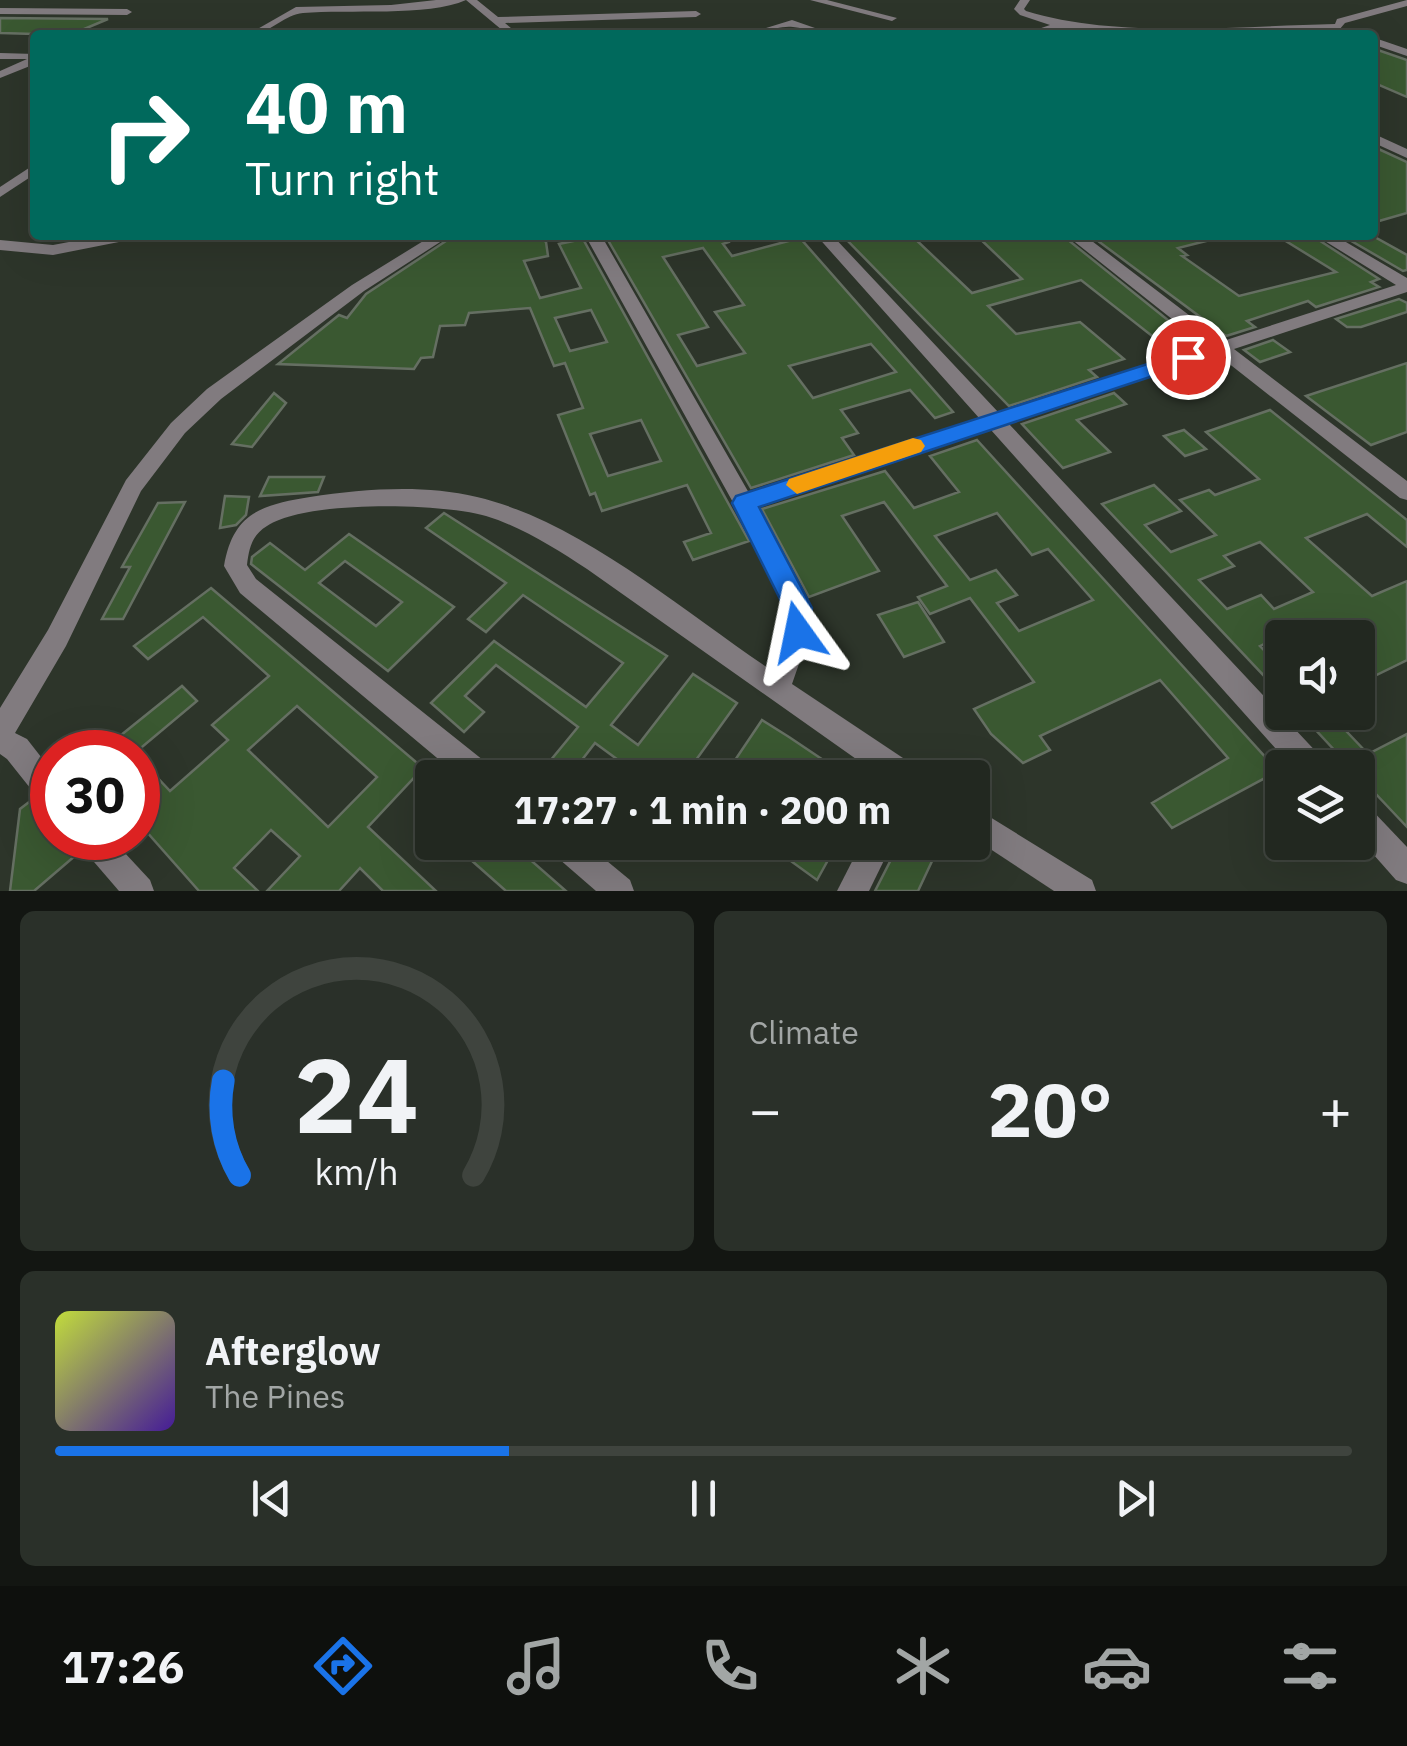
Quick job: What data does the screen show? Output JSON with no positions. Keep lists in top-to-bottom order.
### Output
{
  "page": {
    "turn": ["40 m", "Turn right"],
    "limit": "30",
    "trip": "17:27 · 1 min · 200 m",
    "tile": "Climate",
    "heat": ["−", "20°", "+"],
    "song": ["Afterglow", "The Pines"],
    "tabs": "17:26",
    "gauge": ["24", "km/h"]
  }
}
